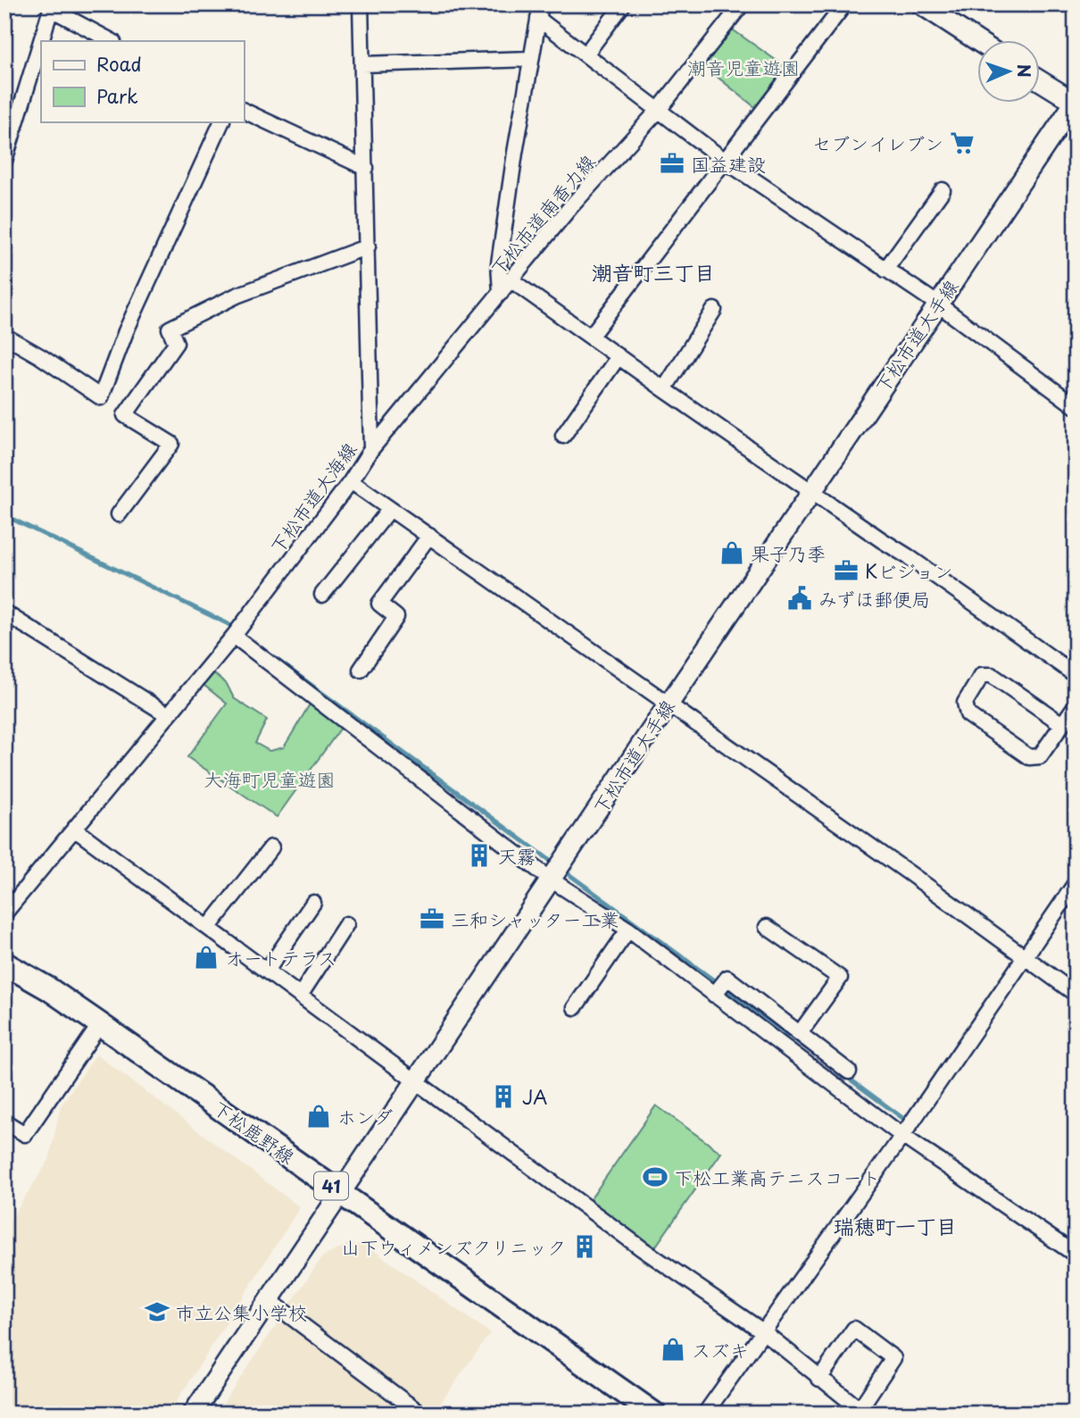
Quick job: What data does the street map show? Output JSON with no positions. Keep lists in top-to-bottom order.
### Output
{
  "streets": {
    "main road": ["下松鹿野線", "41"],
    "street": ["下松市道南香力線", "下松市道大手線", "下松市道大海線"]
  },
  "crossings": [
    ["下松市道南香力線", "下松市道大海線"],
    ["下松市道大手線", "下松鹿野線"]
  ],
  "districts": ["潮音町三丁目", "瑞穂町一丁目"],
  "parks": ["潮音児童遊園", "大海町児童遊園"],
  "places": {
    "supermarket": ["セブンイレブン"],
    "office": ["国益建設", "Kビジョン", "三和シャッター工業"],
    "shop": [
      "果子乃季",
      "オートテラス",
      "ホンダ",
      "スズキ"
    ],
    "public building": ["みずほ郵便局"],
    "building": ["天霧", "JA", "山下ウィメンズクリニック"],
    "sports": ["下松工業高テニスコート"],
    "school or university": ["市立公集小学校"]
  },
  "legend": ["Road", "Park"],
  "north": "right"
}
